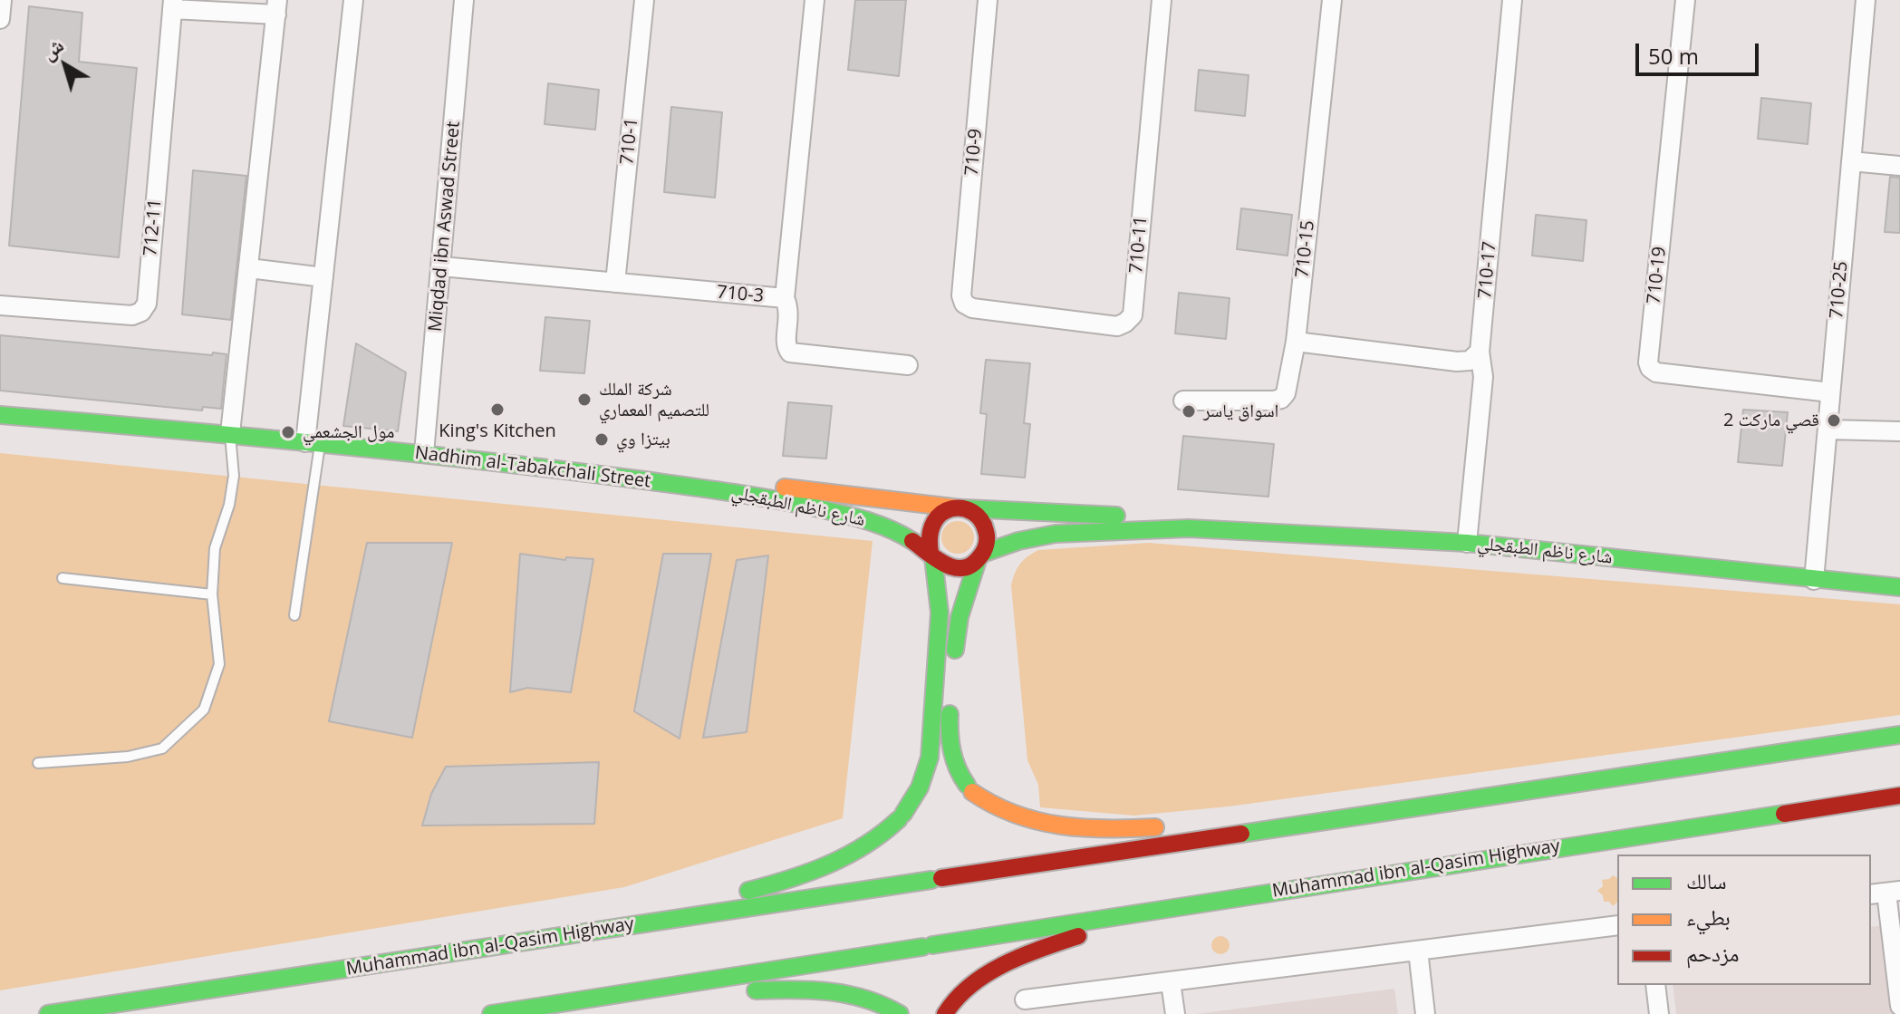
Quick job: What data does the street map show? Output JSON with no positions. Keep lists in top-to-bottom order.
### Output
{
  "streets": {
    "main road": ["Nadhim al-Tabakchali Street", "شارع ناظم الطبقجلي", "Muhammad ibn al-Qasim Highway"],
    "street": [
      "710-1",
      "710-9",
      "Miqdad ibn Aswad Street",
      "712-11",
      "710-11",
      "710-15",
      "710-17",
      "710-19",
      "710-25",
      "710-3"
    ]
  },
  "crossings": [
    ["710-1", "710-3"],
    ["710-9", "710-11"],
    ["Miqdad ibn Aswad Street", "710-3"],
    ["Miqdad ibn Aswad Street", "Nadhim al-Tabakchali Street"],
    ["710-17", "شارع ناظم الطبقجلي"],
    ["710-19", "710-25"],
    ["710-25", "شارع ناظم الطبقجلي"],
    ["Nadhim al-Tabakchali Street", "شارع ناظم الطبقجلي"]
  ],
  "places": [
    "شركة الملك للتصميم المعماري",
    "King's Kitchen",
    "اسواق ياسر",
    "قصي ماركت 2",
    "مول الجشعمي",
    "بيتزا وي"
  ],
  "legend": ["سالك", "بطيء", "مزدحم"],
  "scale_bar": "50 m",
  "north": "top left"
}
